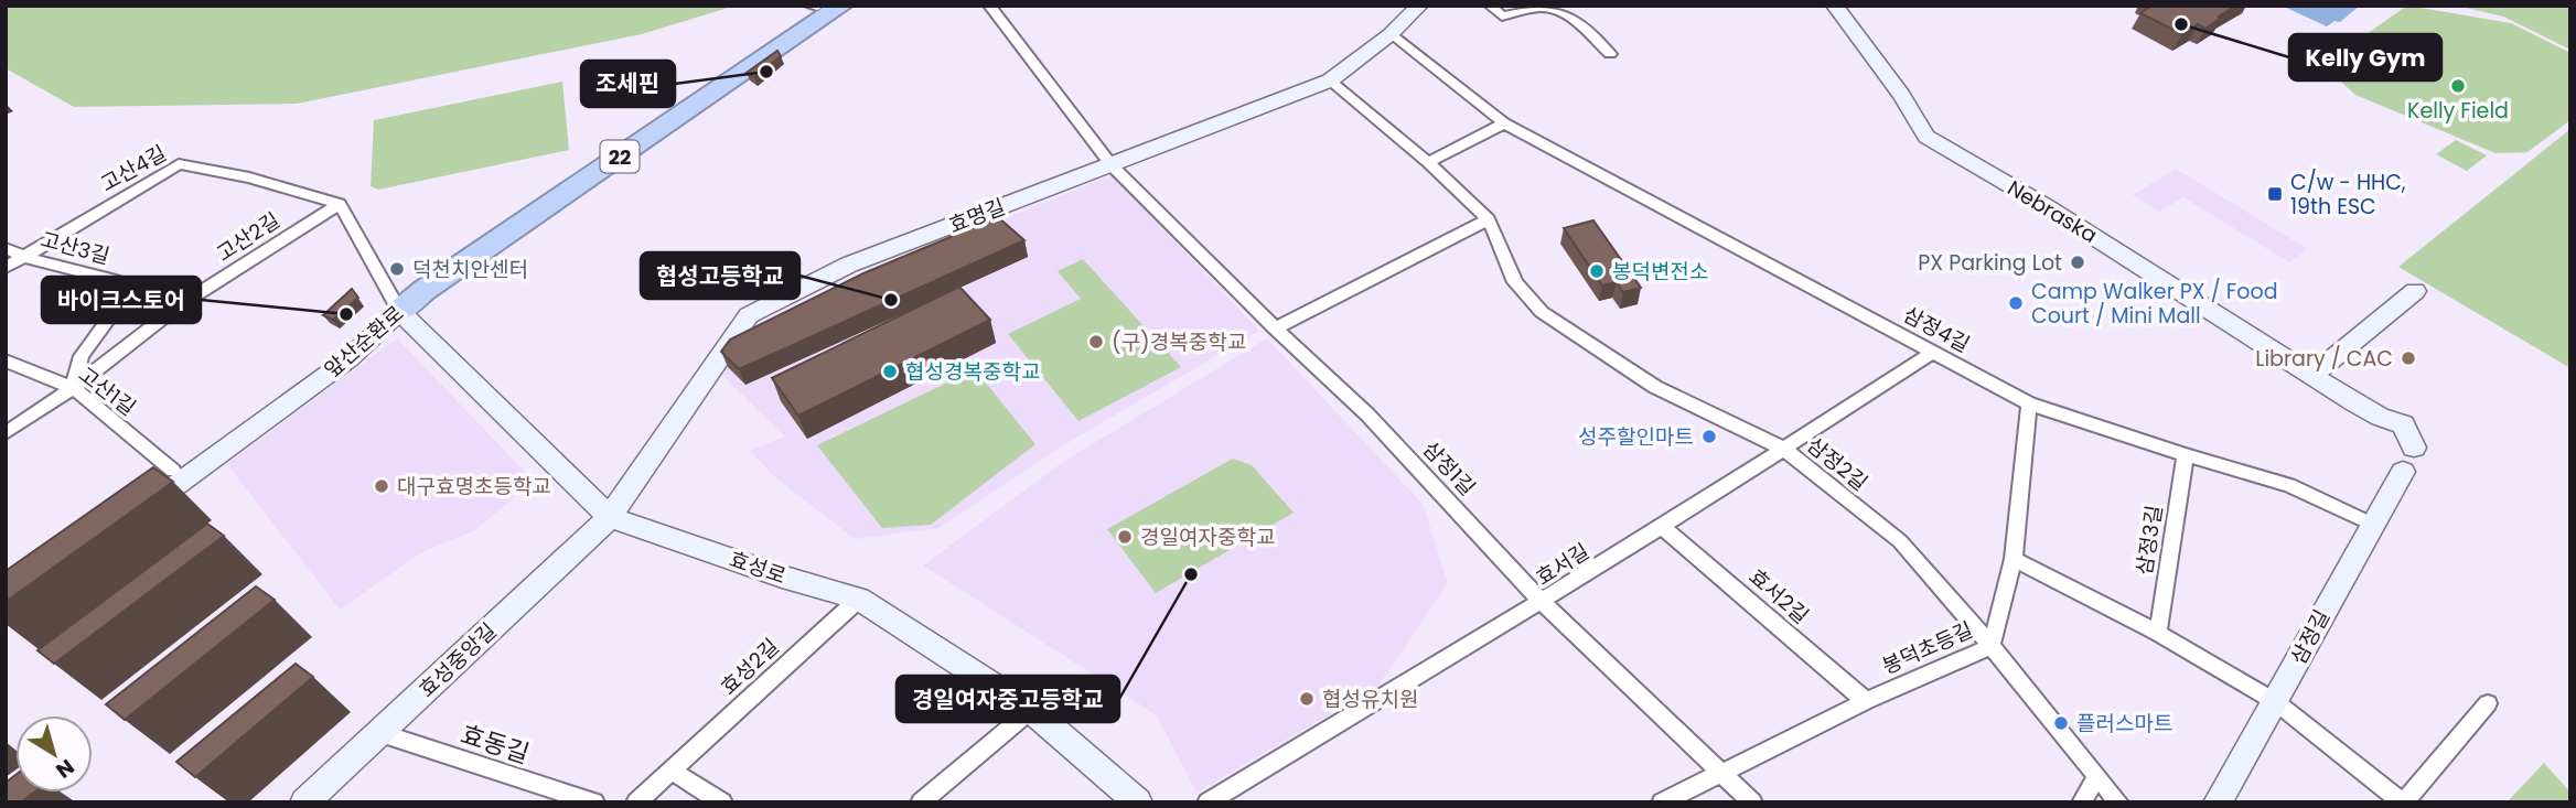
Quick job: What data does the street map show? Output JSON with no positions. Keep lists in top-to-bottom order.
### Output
{
  "streets": {
    "highway": ["22", "앞산순환로"],
    "street": [
      "고산4길",
      "Nebraska",
      "효명길",
      "고산2길",
      "고산3길",
      "삼정4길",
      "고산1길",
      "삼정2길",
      "삼정1길",
      "삼정3길",
      "효서길",
      "효성로",
      "효서2길",
      "삼정길",
      "봉덕초등길",
      "효성중앙길",
      "효성2길",
      "효동길"
    ]
  },
  "crossings": [
    ["고산4길", "고산2길"],
    ["고산4길", "고산3길"],
    ["효명길", "삼정4길"],
    ["효명길", "삼정2길"],
    ["효명길", "삼정1길"],
    ["효명길", "효성로"],
    ["효명길", "효성중앙길"],
    ["고산2길", "고산3길"],
    ["고산2길", "고산1길"],
    ["삼정4길", "삼정3길"],
    ["삼정4길", "효서길"],
    ["삼정4길", "삼정길"],
    ["삼정4길", "봉덕초등길"],
    ["앞산순환로", "고산1길"],
    ["앞산순환로", "효성로"],
    ["삼정2길", "효서길"],
    ["삼정2길", "봉덕초등길"],
    ["삼정1길", "효서길"],
    ["삼정1길", "봉덕초등길"],
    ["효서길", "효서2길"],
    ["효성로", "효성중앙길"],
    ["효성로", "효성2길"],
    ["효서2길", "봉덕초등길"],
    ["효성중앙길", "효동길"]
  ],
  "places": {
    "other": [
      "Kelly Gym",
      "조세핀",
      "Kelly Field",
      "PX Parking Lot",
      "덕천치안센터",
      "봉덕변전소",
      "협성고등학교",
      "Camp Walker PX / Food Court / Mini Mall",
      "바이크스토어",
      "(구)경복중학교",
      "Library / CAC",
      "협성경복중학교",
      "성주할인마트",
      "대구효명초등학교",
      "경일여자중학교",
      "경일여자중고등학교",
      "협성유치원",
      "플러스마트"
    ],
    "transit": ["C/w - HHC, 19th ESC"]
  },
  "north": "bottom right"
}
